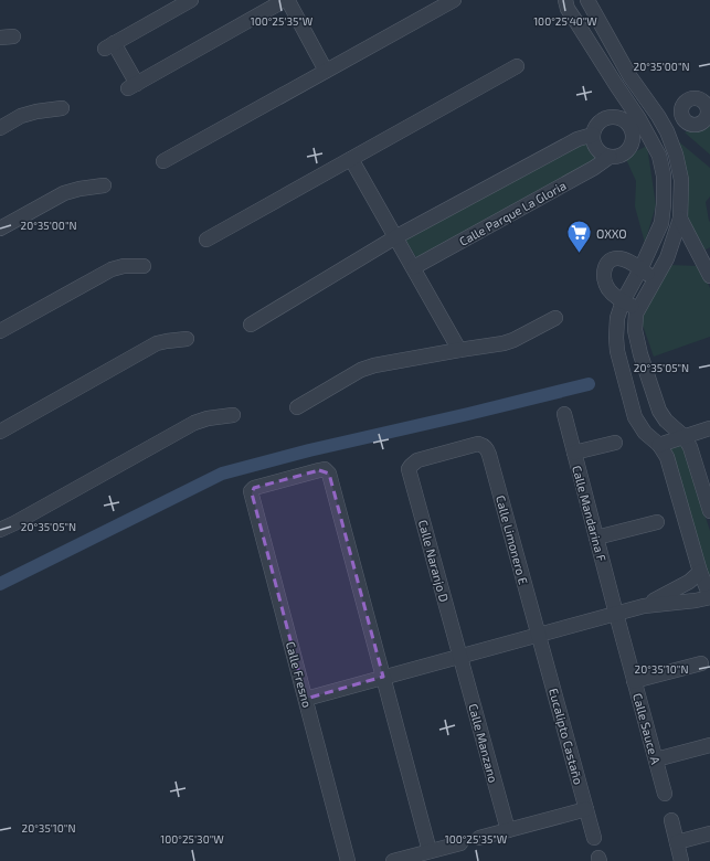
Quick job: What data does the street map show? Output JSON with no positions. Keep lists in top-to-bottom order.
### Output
{
  "streets": {
    "street": [
      "Calle Parque La Gloria",
      "Calle Mandarina F",
      "Calle Limonero E",
      "Calle Naranjo D",
      "Calle Fresno",
      "Calle Sauce A",
      "Eucalipto Castaño",
      "Calle Manzano"
    ]
  },
  "crossings": [
    ["Calle Mandarina F", "Calle Sauce A"],
    ["Calle Limonero E", "Calle Naranjo D"],
    ["Calle Limonero E", "Eucalipto Castaño"],
    ["Calle Naranjo D", "Calle Manzano"]
  ],
  "places": {
    "supermarket": ["OXXO"]
  },
  "coordinates": [
    "100°25'35\"W",
    "100°25'40\"W",
    "20°35'00\"N",
    "20°35'05\"N",
    "20°35'10\"N",
    "100°25'30\"W"
  ]
}
